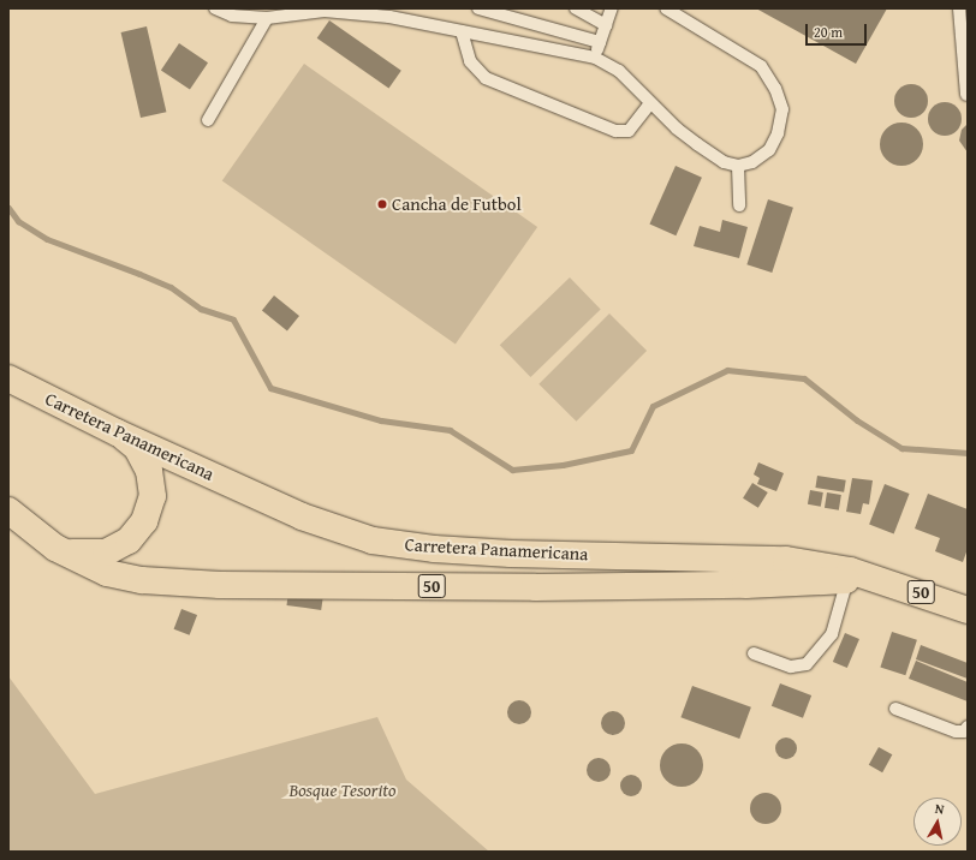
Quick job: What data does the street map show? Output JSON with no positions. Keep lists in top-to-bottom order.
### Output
{
  "streets": {
    "highway": ["Carretera Panamericana", "50"]
  },
  "parks": ["Bosque Tesorito"],
  "places": ["Cancha de Futbol"],
  "scale_bar": "20 m",
  "north": "top"
}
